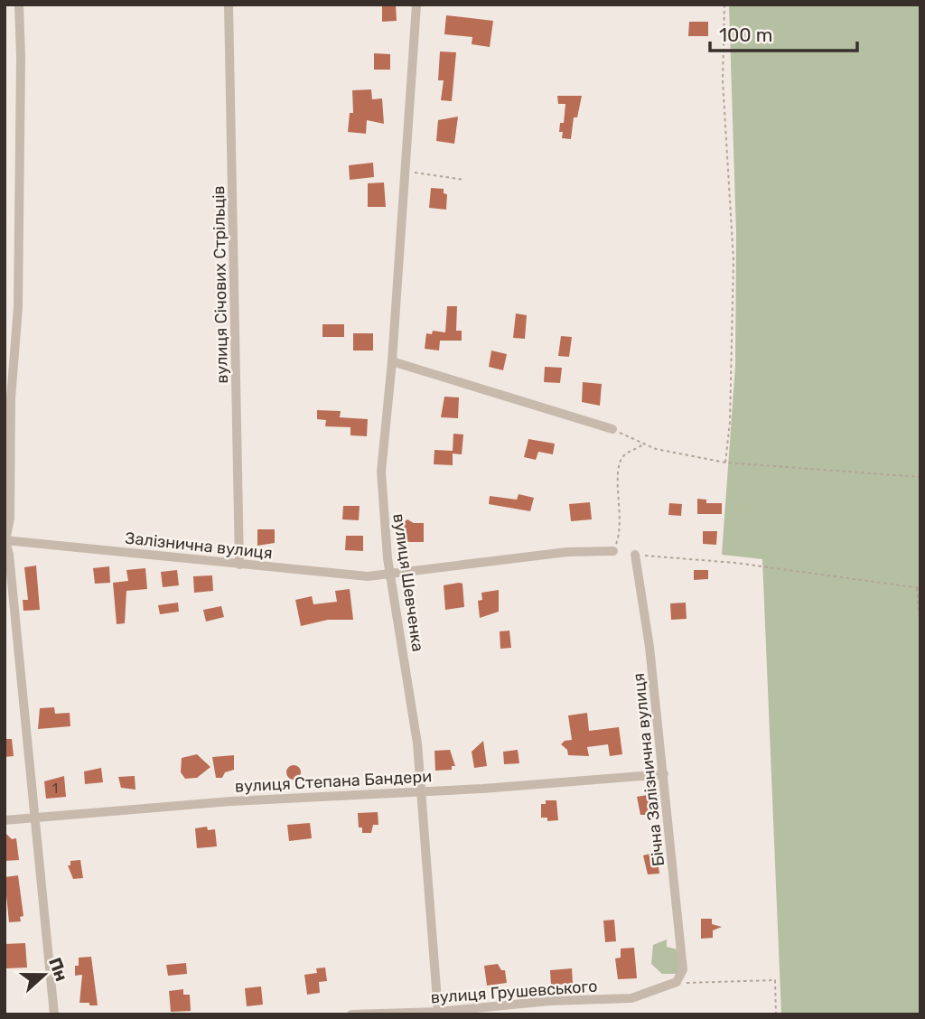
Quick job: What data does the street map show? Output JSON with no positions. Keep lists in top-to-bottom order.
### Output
{
  "streets": {
    "street": [
      "вулиця Січових Стрільців",
      "Залізнична вулиця",
      "вулиця Шевченка",
      "Бічна Залізнична вулиця",
      "вулиця Степана Бандери",
      "вулиця Грушевського"
    ]
  },
  "crossings": [
    ["вулиця Січових Стрільців", "Залізнична вулиця"],
    ["Залізнична вулиця", "вулиця Шевченка"],
    ["вулиця Шевченка", "вулиця Степана Бандери"],
    ["вулиця Шевченка", "вулиця Грушевського"],
    ["Бічна Залізнична вулиця", "вулиця Степана Бандери"],
    ["Бічна Залізнична вулиця", "вулиця Грушевського"]
  ],
  "house_numbers": ["1"],
  "scale_bar": "100 m",
  "north": "right"
}
